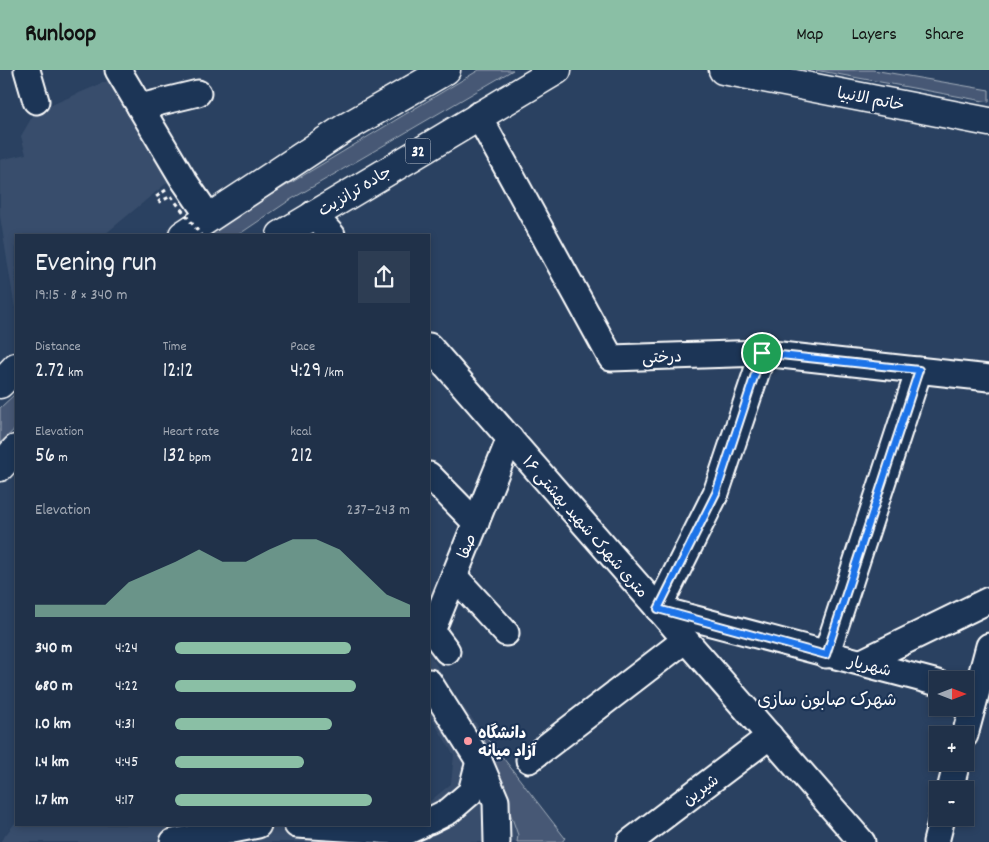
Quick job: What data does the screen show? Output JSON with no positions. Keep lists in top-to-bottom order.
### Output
{
  "streets": {
    "main road": ["خاتم الانبیا", "32", "جاده ترانزیت"],
    "street": [
      "درختی",
      "۱۶ متری شهرک شهيد بهشتی",
      "صفا",
      "شهریار",
      "شیرین"
    ]
  },
  "crossings": [
    ["جاده ترانزیت", "درختی"],
    ["۱۶ متری شهرک شهيد بهشتی", "صفا"],
    ["۱۶ متری شهرک شهيد بهشتی", "شهریار"],
    ["۱۶ متری شهرک شهيد بهشتی", "شیرین"]
  ],
  "districts": ["شهرک صابون سازی"],
  "places": ["دانشگاه آزاد میانه"],
  "north": "right",
  "page": {
    "header": "Runloop",
    "nav": ["Map", "Layers", "Share"],
    "heading": ["Evening run", "19:15 · 8 × 340 m"],
    "stats": [
      ["Distance", "2.72 km"],
      ["Time", "12:12"],
      ["Pace", "4:29 /km"],
      ["Elevation", "56 m"],
      ["Heart rate", "132 bpm"],
      ["kcal", "212"]
    ],
    "chart": ["Elevation", "237–243 m"],
    "list": [
      {
        "name": "340 m",
        "note": "4:24"
      },
      {
        "name": "680 m",
        "note": "4:22"
      },
      {
        "name": "1.0 km",
        "note": "4:31"
      },
      {
        "name": "1.4 km",
        "note": "4:45"
      },
      {
        "name": "1.7 km",
        "note": "4:17"
      }
    ],
    "map_buttons": ["+", "−"]
  }
}
